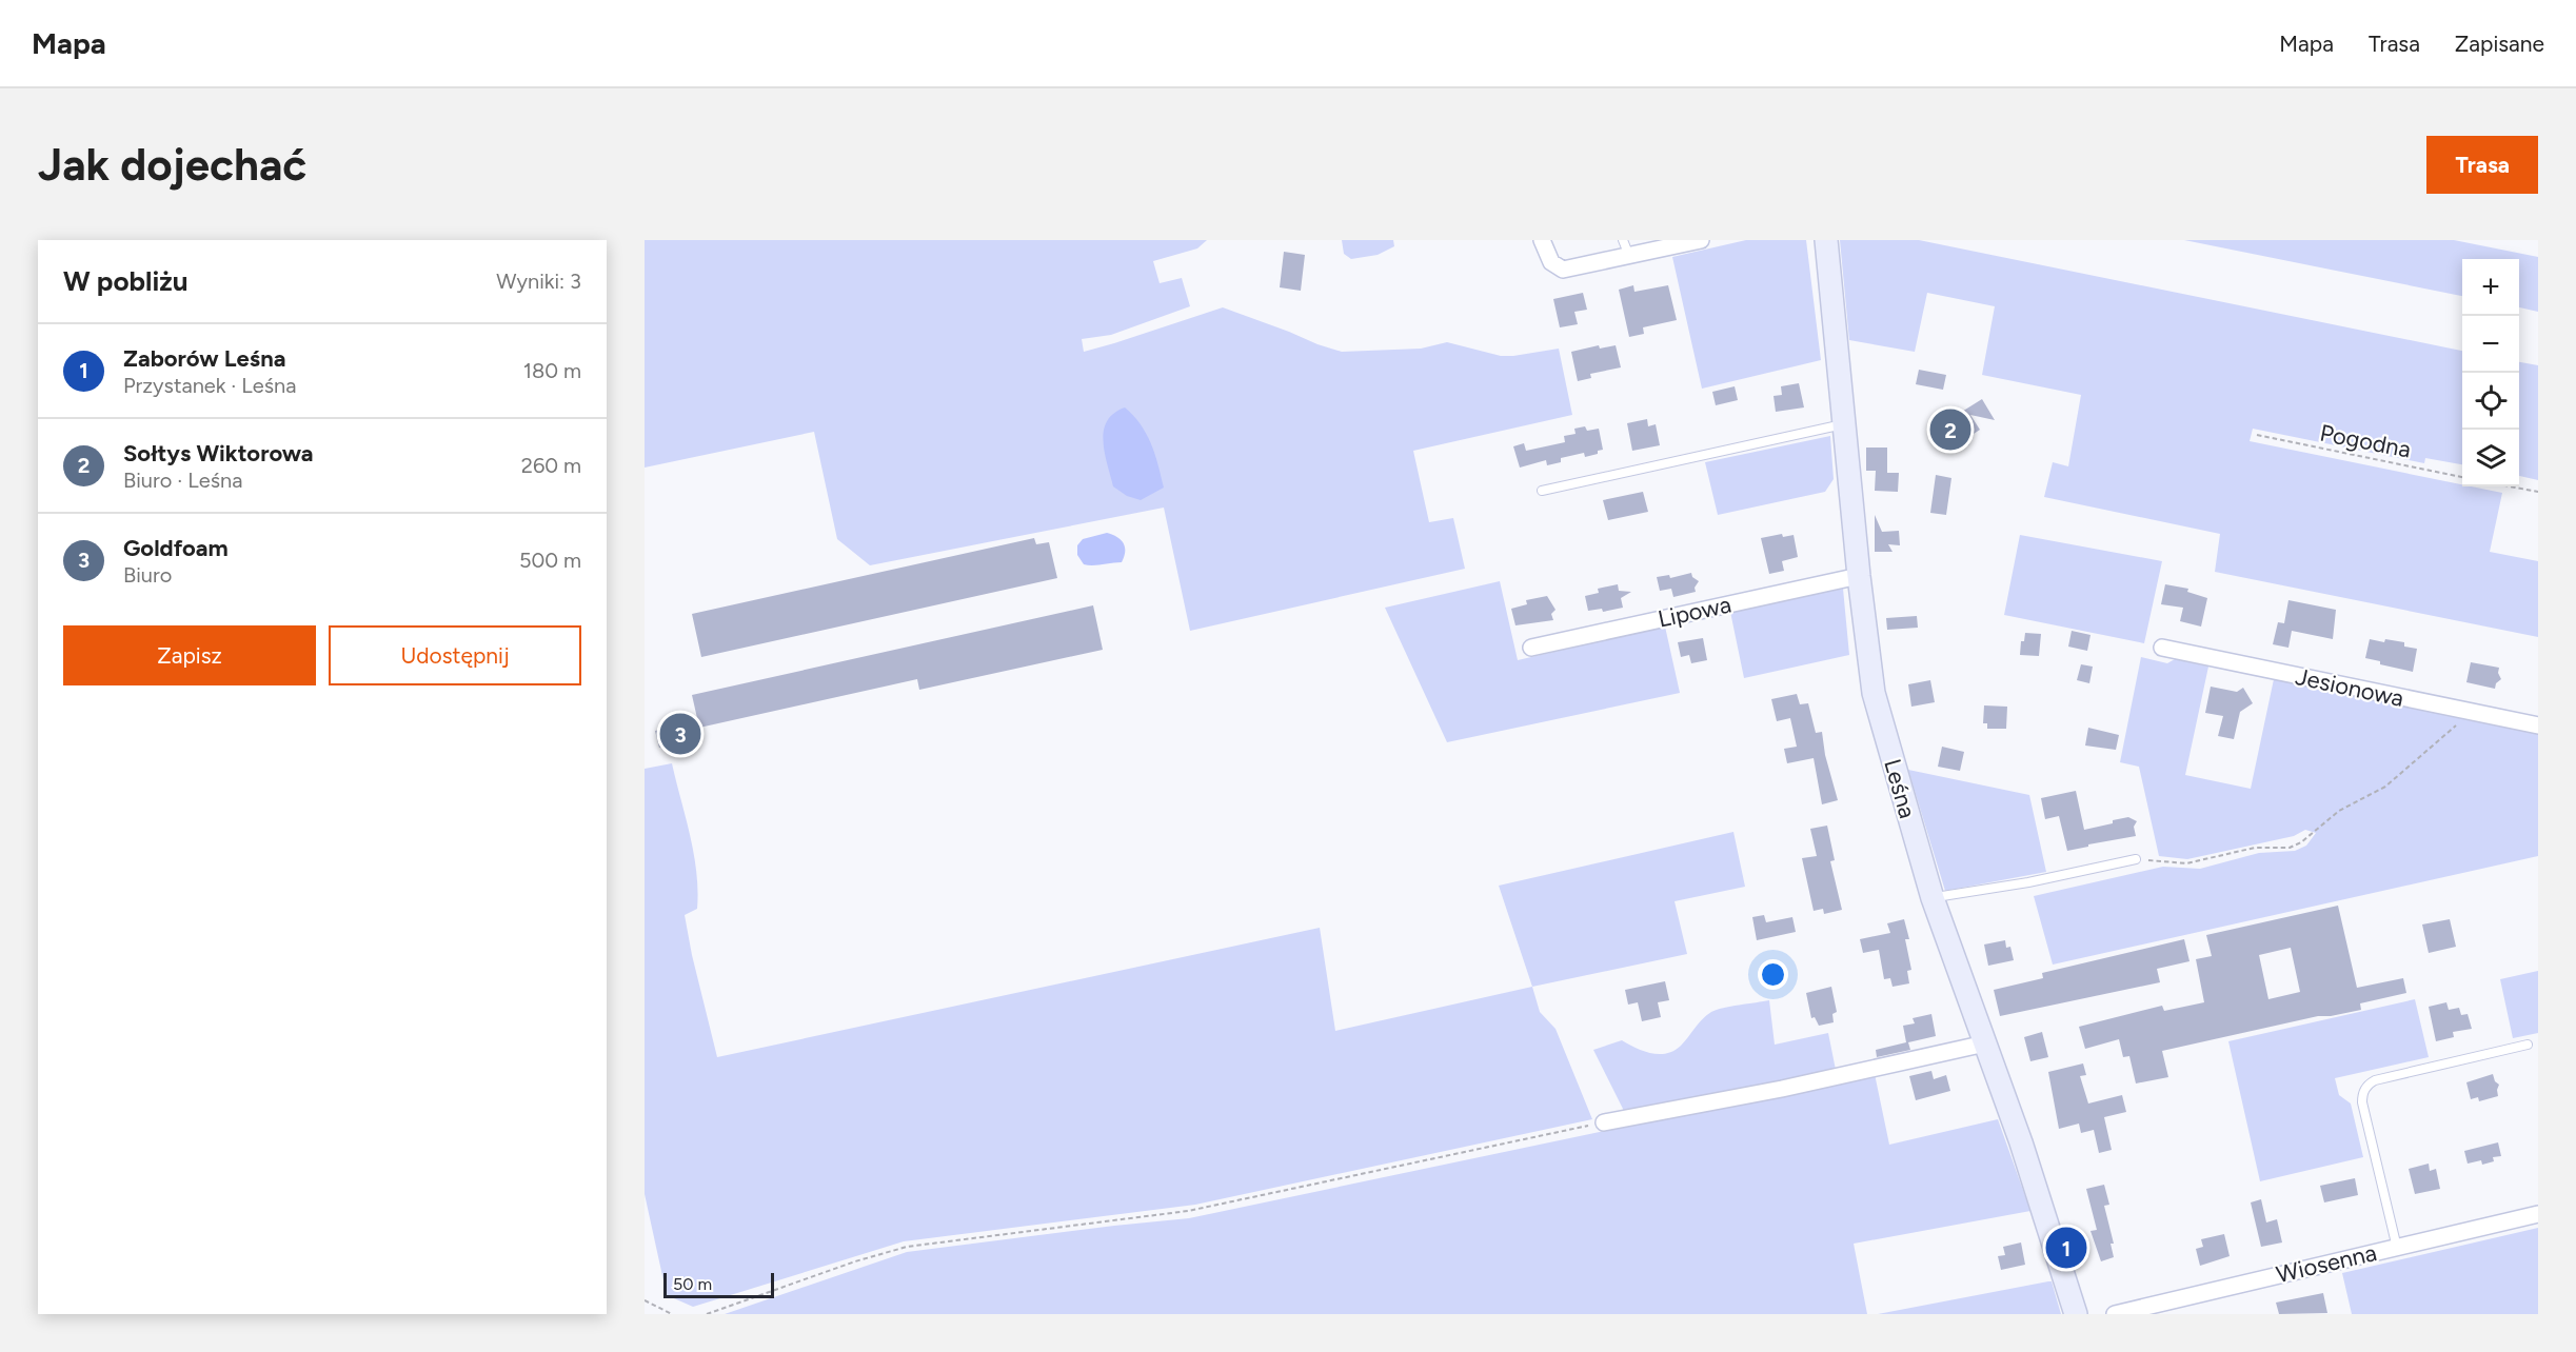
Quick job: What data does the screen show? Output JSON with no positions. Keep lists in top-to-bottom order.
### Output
{
  "streets": {
    "street": [
      "Lipowa",
      "Jesionowa",
      "Leśna",
      "Wiosenna"
    ],
    "path": ["Pogodna"]
  },
  "crossings": [
    ["Lipowa", "Leśna"]
  ],
  "scale_bar": "50 m",
  "page": {
    "header": "Mapa",
    "nav": ["Mapa", "Trasa", "Zapisane"],
    "buttons": [
      "Trasa",
      ["Zapisz", "Udostępnij"]
    ],
    "title": "Jak dojechać",
    "heading": ["W pobliżu", "Wyniki: 3"],
    "map_buttons": ["+", "−"],
    "list": [
      {
        "mark": "1",
        "name": "Zaborów Leśna",
        "note": "Przystanek · Leśna",
        "value": "180 m"
      },
      {
        "mark": "2",
        "name": "Sołtys Wiktorowa",
        "note": "Biuro · Leśna",
        "value": "260 m"
      },
      {
        "mark": "3",
        "name": "Goldfoam",
        "note": "Biuro",
        "value": "500 m"
      }
    ],
    "pins": ["2", "3", "1"],
    "scale": "50 m"
  }
}
